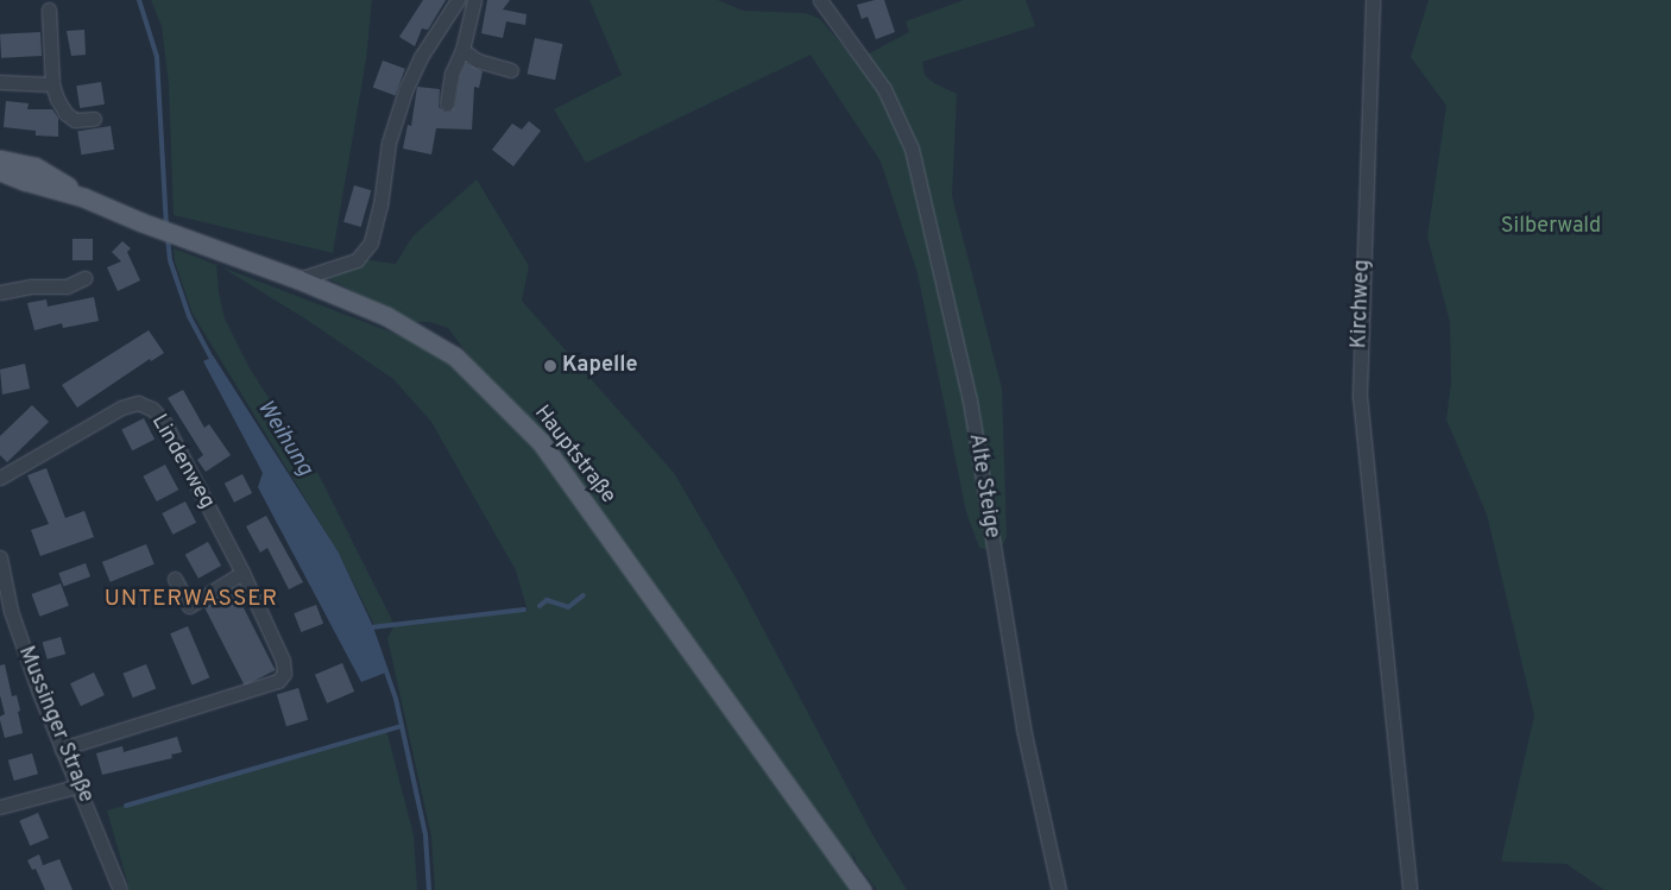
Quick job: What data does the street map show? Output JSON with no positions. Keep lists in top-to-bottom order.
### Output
{
  "streets": {
    "main road": ["Hauptstraße"],
    "street": [
      "Kirchweg",
      "Lindenweg",
      "Alte Steige",
      "Mussinger Straße"
    ]
  },
  "crossings": [
    ["Lindenweg", "Mussinger Straße"]
  ],
  "districts": ["UNTERWASSER"],
  "water": ["Weihung"],
  "parks": ["Silberwald"],
  "places": ["Kapelle"]
}
